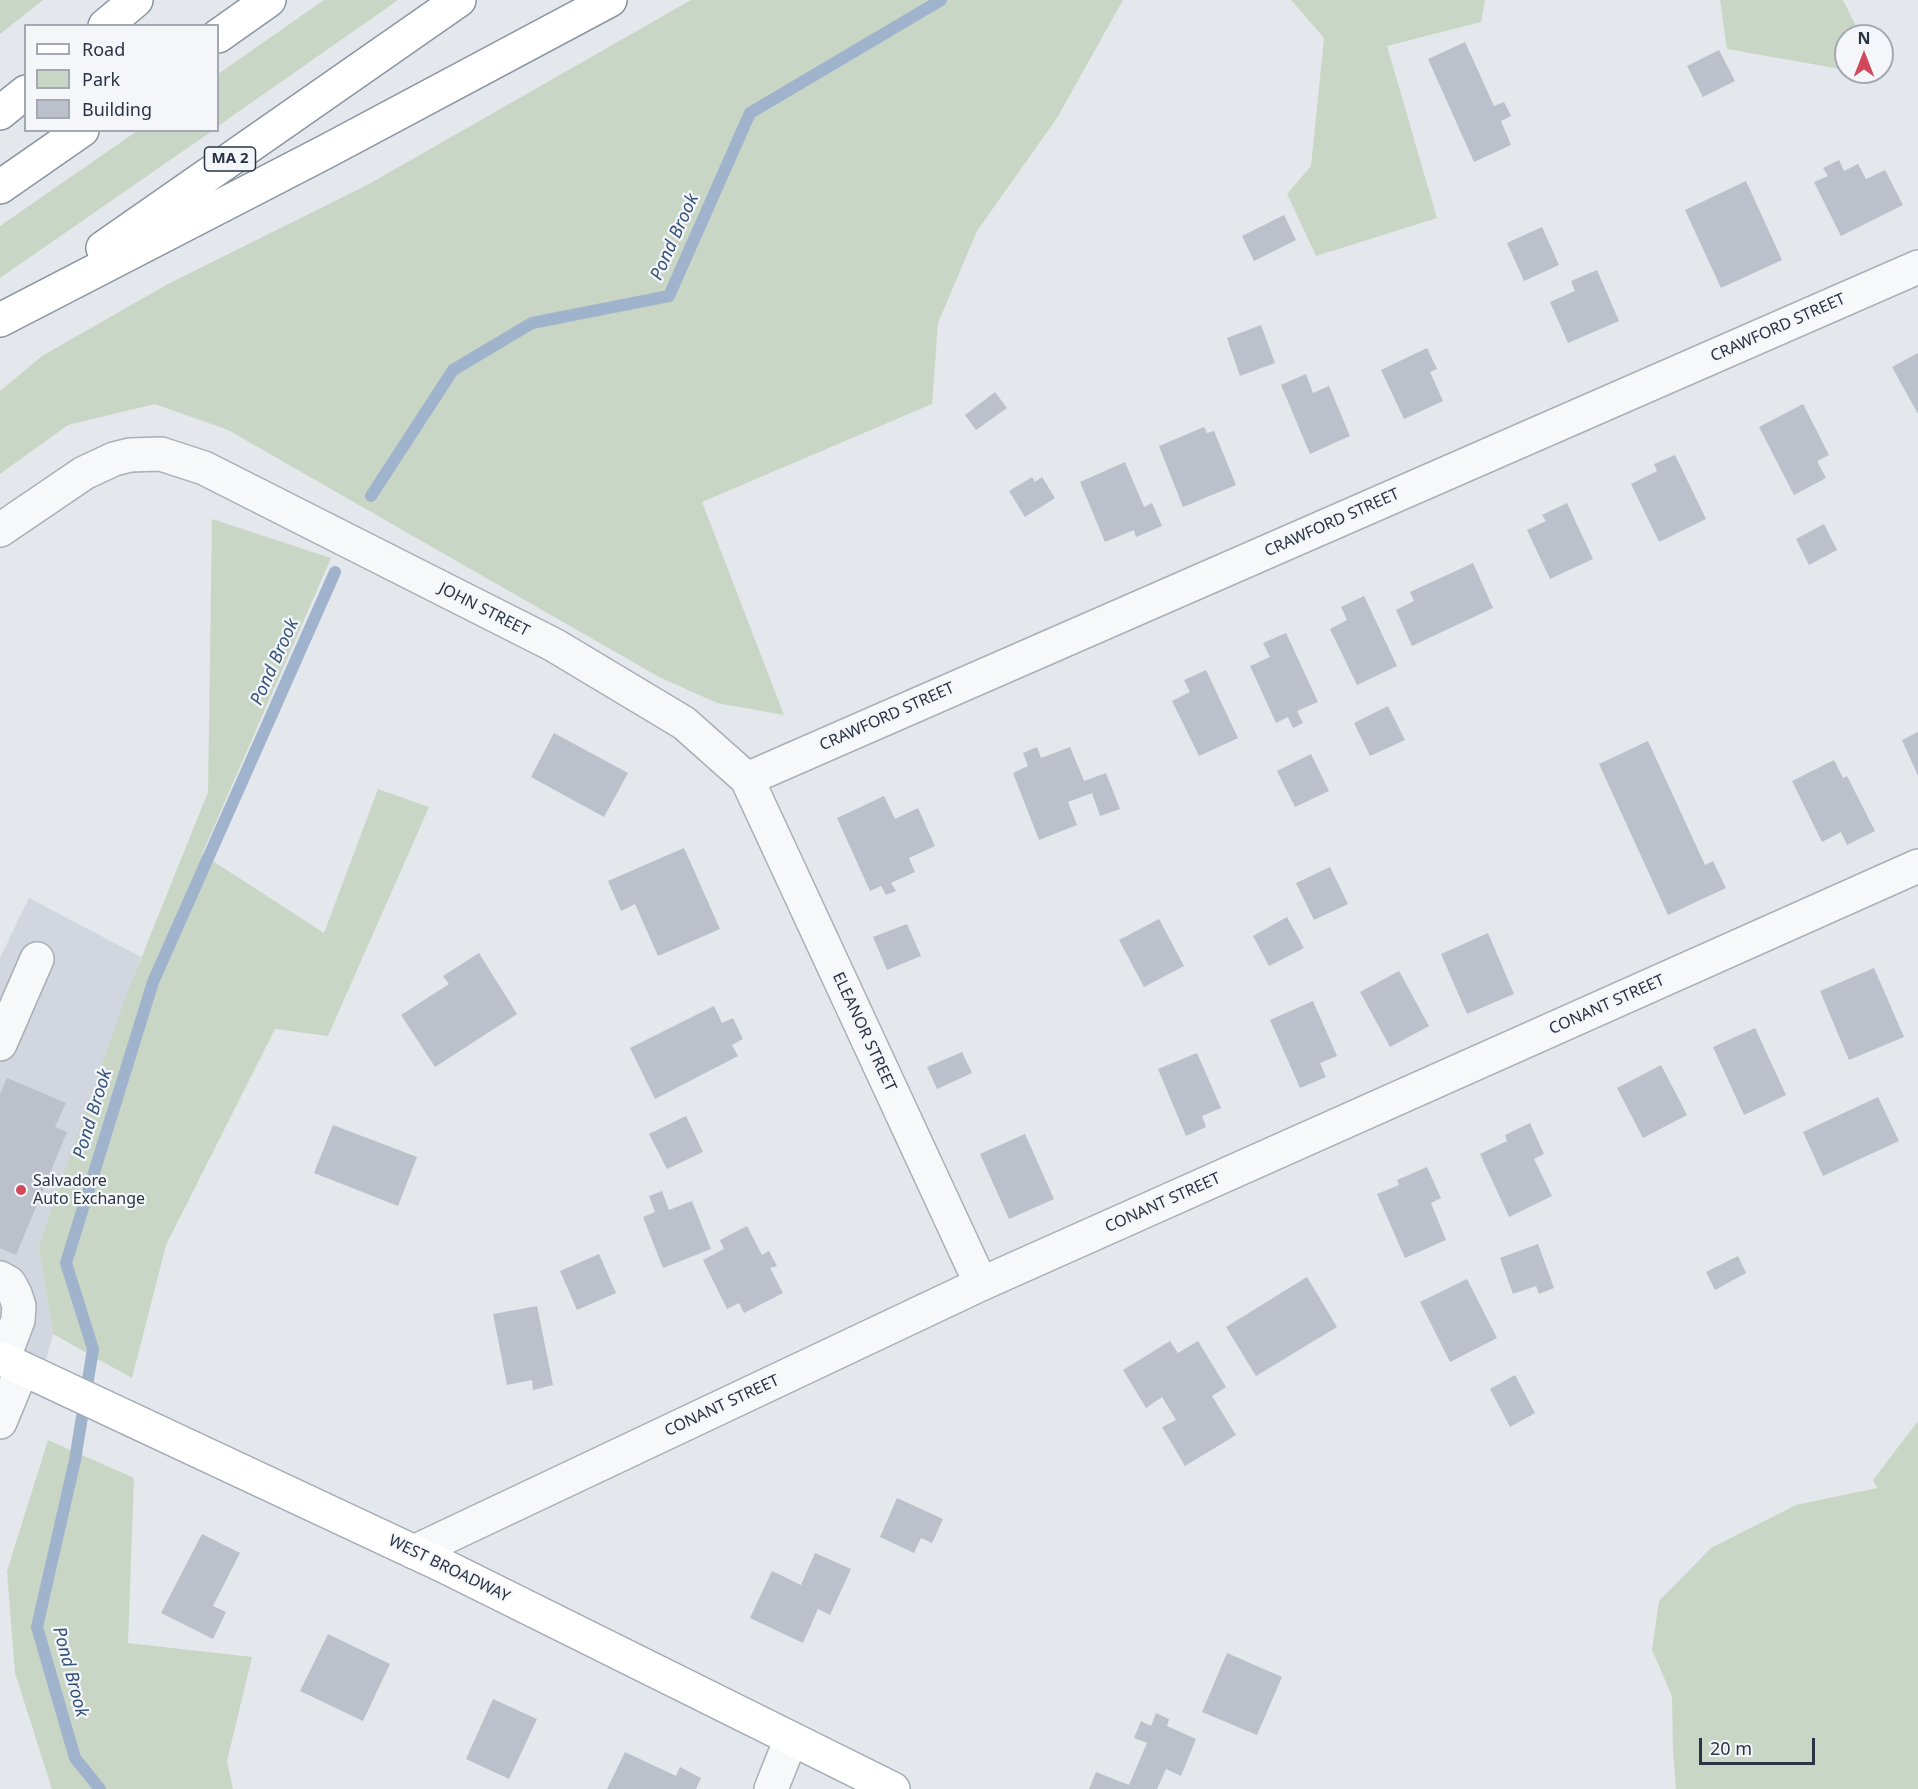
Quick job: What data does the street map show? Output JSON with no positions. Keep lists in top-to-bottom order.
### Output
{
  "streets": {
    "main road": ["MA 2", "WEST BROADWAY"],
    "street": [
      "CRAWFORD STREET",
      "JOHN STREET",
      "CONANT STREET",
      "ELEANOR STREET"
    ]
  },
  "crossings": [
    ["CRAWFORD STREET", "JOHN STREET"],
    ["CRAWFORD STREET", "ELEANOR STREET"],
    ["JOHN STREET", "ELEANOR STREET"],
    ["CONANT STREET", "ELEANOR STREET"],
    ["CONANT STREET", "WEST BROADWAY"]
  ],
  "water": ["Pond Brook"],
  "places": ["Salvadore Auto Exchange"],
  "legend": ["Road", "Park", "Building"],
  "scale_bar": "20 m",
  "north": "top"
}
